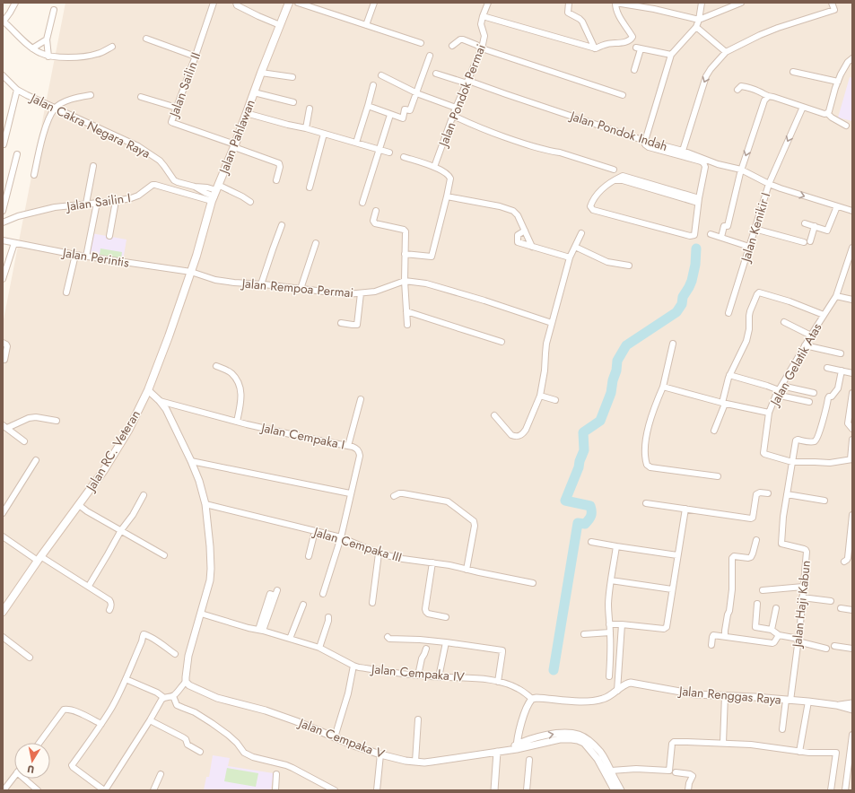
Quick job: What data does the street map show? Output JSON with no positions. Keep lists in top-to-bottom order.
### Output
{
  "streets": {
    "main road": ["Jalan Pahlawan", "Jalan RC. Veteran"],
    "street": [
      "Jalan Sailin II",
      "Jalan Pondok Permai",
      "Jalan Cakra Negara Raya",
      "Jalan Pondok Indah",
      "Jalan Sailin I",
      "Jalan Kenikir I",
      "Jalan Perintis",
      "Jalan Rempoa Permai",
      "Jalan Gelatik Atas",
      "Jalan Cempaka I",
      "Jalan Cempaka III",
      "Jalan Haji Kabun",
      "Jalan Cempaka IV",
      "Jalan Renggas Raya",
      "Jalan Cempaka V"
    ]
  },
  "crossings": [
    ["Jalan Sailin II", "Jalan Pahlawan"],
    ["Jalan Pondok Permai", "Jalan Pondok Indah"],
    ["Jalan Cakra Negara Raya", "Jalan Pahlawan"],
    ["Jalan Cakra Negara Raya", "Jalan Sailin I"],
    ["Jalan Pondok Indah", "Jalan Kenikir I"],
    ["Jalan Pahlawan", "Jalan Sailin I"],
    ["Jalan Pahlawan", "Jalan Perintis"],
    ["Jalan Pahlawan", "Jalan Rempoa Permai"],
    ["Jalan Pahlawan", "Jalan RC. Veteran"],
    ["Jalan Perintis", "Jalan Rempoa Permai"],
    ["Jalan Perintis", "Jalan RC. Veteran"],
    ["Jalan Rempoa Permai", "Jalan RC. Veteran"],
    ["Jalan Gelatik Atas", "Jalan Haji Kabun"],
    ["Jalan Cempaka I", "Jalan Cempaka III"],
    ["Jalan Haji Kabun", "Jalan Renggas Raya"],
    ["Jalan Cempaka IV", "Jalan Renggas Raya"]
  ],
  "north": "bottom"
}
